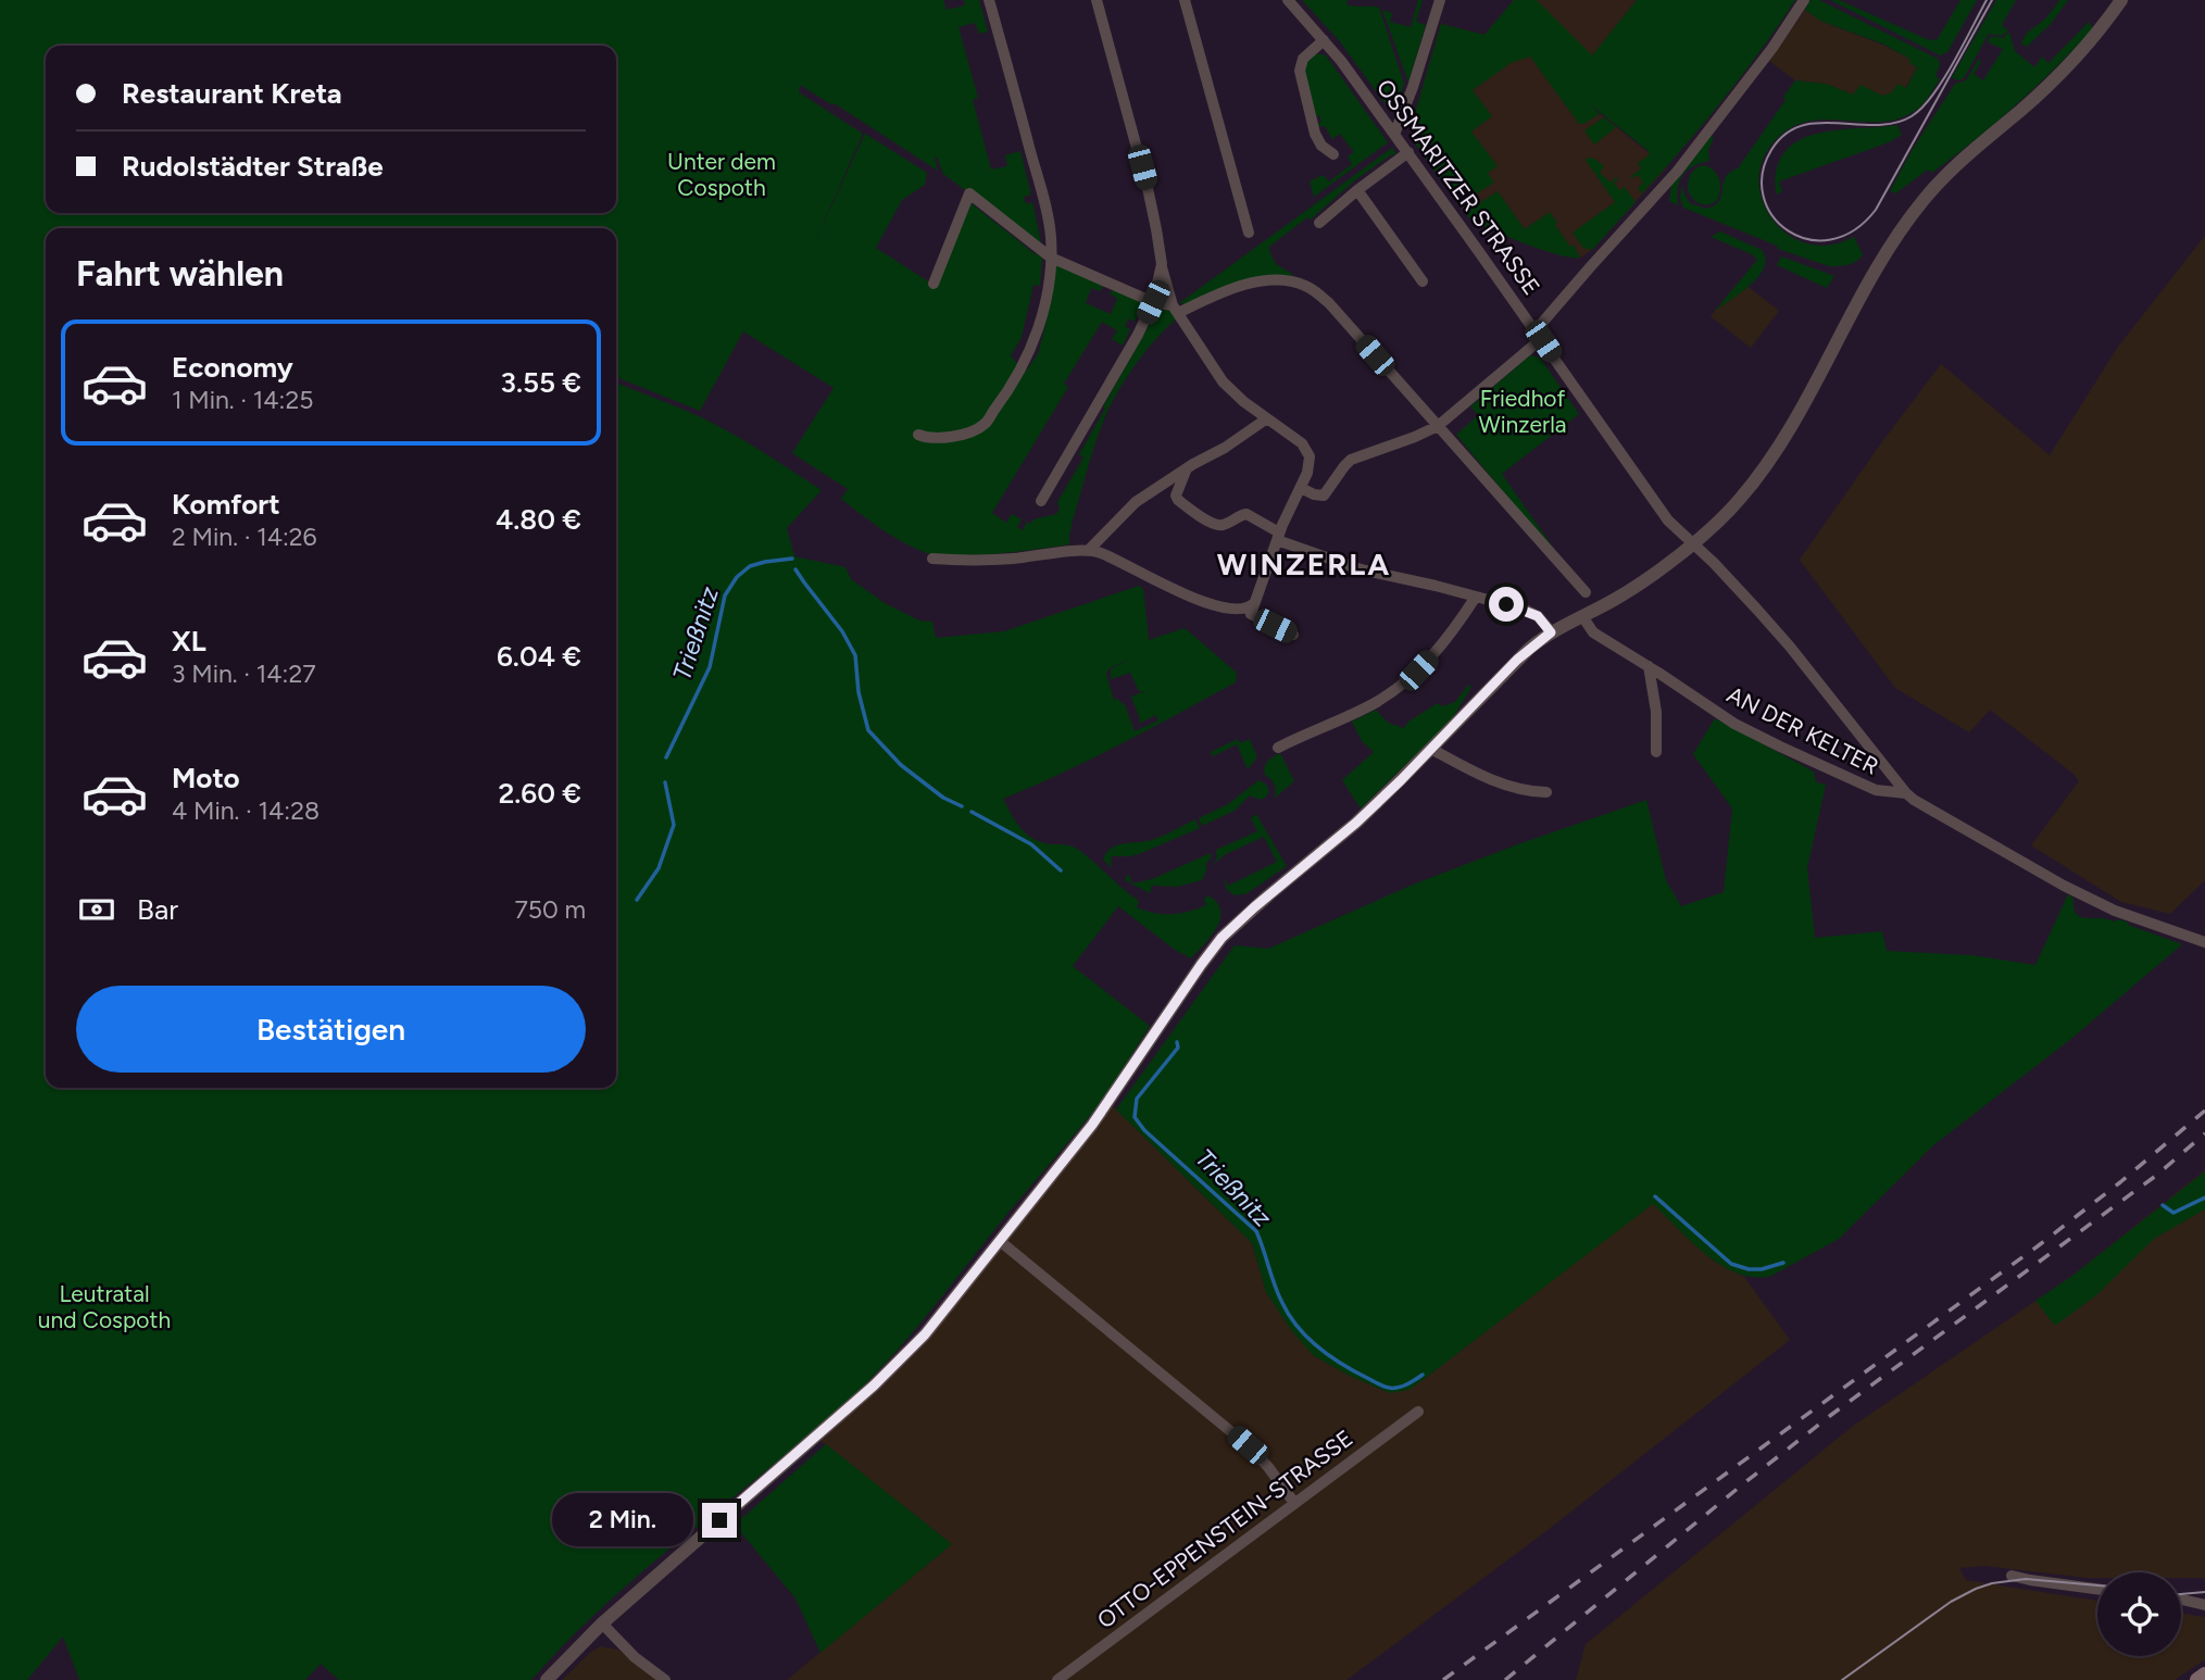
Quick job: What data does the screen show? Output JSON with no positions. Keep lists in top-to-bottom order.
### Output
{
  "streets": {
    "street": ["OSSMARITZER STRASSE", "AN DER KELTER", "OTTO-EPPENSTEIN-STRASSE"]
  },
  "crossings": [
    ["OSSMARITZER STRASSE", "AN DER KELTER"]
  ],
  "districts": ["WINZERLA"],
  "water": ["Trießnitz"],
  "parks": ["Unter dem Cospoth", "Friedhof Winzerla", "Leutratal und Cospoth"],
  "page": {
    "banner": ["Restaurant Kreta", "Rudolstädter Straße"],
    "heading": "Fahrt wählen",
    "list": [
      {
        "name": "Economy",
        "note": "1 Min. · 14:25",
        "value": "3.55 €"
      },
      {
        "name": "Komfort",
        "note": "2 Min. · 14:26",
        "value": "4.80 €"
      },
      {
        "name": "XL",
        "note": "3 Min. · 14:27",
        "value": "6.04 €"
      },
      {
        "name": "Moto",
        "note": "4 Min. · 14:28",
        "value": "2.60 €"
      }
    ],
    "pay": ["Bar", "750 m"],
    "buttons": "Bestätigen",
    "bubble": "2 Min."
  }
}
